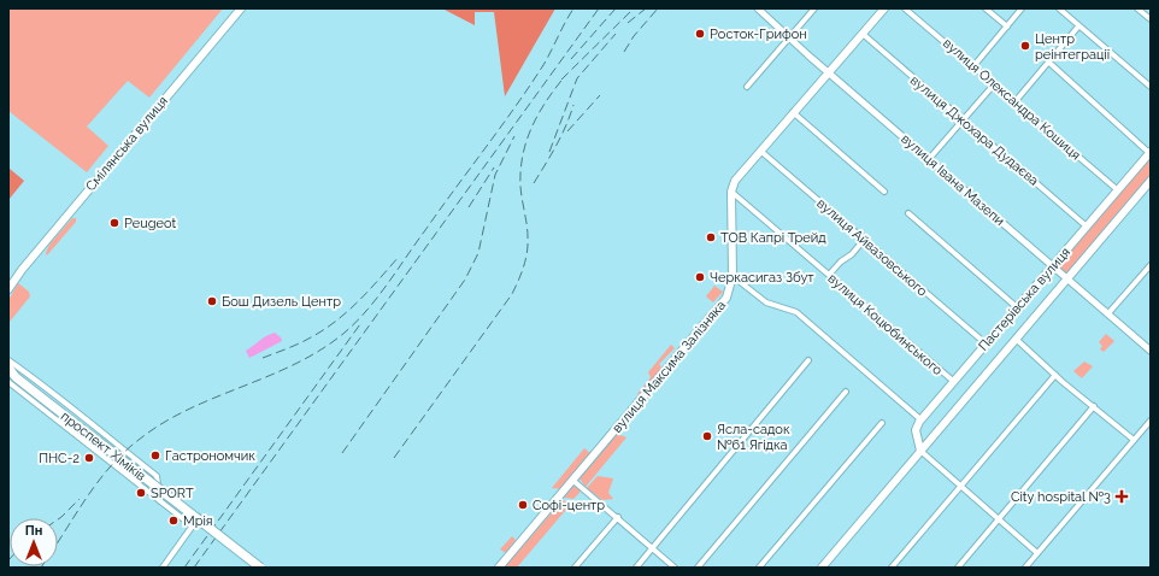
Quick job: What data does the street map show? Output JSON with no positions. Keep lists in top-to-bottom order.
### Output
{
  "streets": {
    "main road": [
      "Смілянська вулиця",
      "Пастерівська вулиця",
      "вулиця Максима Залізняка",
      "проспект Хіміків"
    ],
    "street": [
      "вулиця Олександра Кошиця",
      "вулиця Джохара Дудаєва",
      "вулиця Івана Мазепи",
      "вулиця Айвазовського",
      "вулиця Коцюбинського"
    ]
  },
  "crossings": [
    ["вулиця Олександра Кошиця", "Пастерівська вулиця"],
    ["вулиця Джохара Дудаєва", "Пастерівська вулиця"],
    ["вулиця Івана Мазепи", "Пастерівська вулиця"],
    ["вулиця Айвазовського", "Пастерівська вулиця"],
    ["Пастерівська вулиця", "вулиця Коцюбинського"],
    ["вулиця Коцюбинського", "вулиця Максима Залізняка"]
  ],
  "places": {
    "other": [
      "Росток-Грифон",
      "Центр реінтеграції",
      "Peugeot",
      "ТОВ Капрі Трейд",
      "Черкасигаз Збут",
      "Бош Дизель Центр",
      "Ясла-садок №61 Ягідка",
      "Гастрономчик",
      "ПНС-2",
      "SPORT",
      "Софі-центр",
      "Мрія"
    ],
    "health": ["City hospital №3"]
  },
  "north": "top"
}
